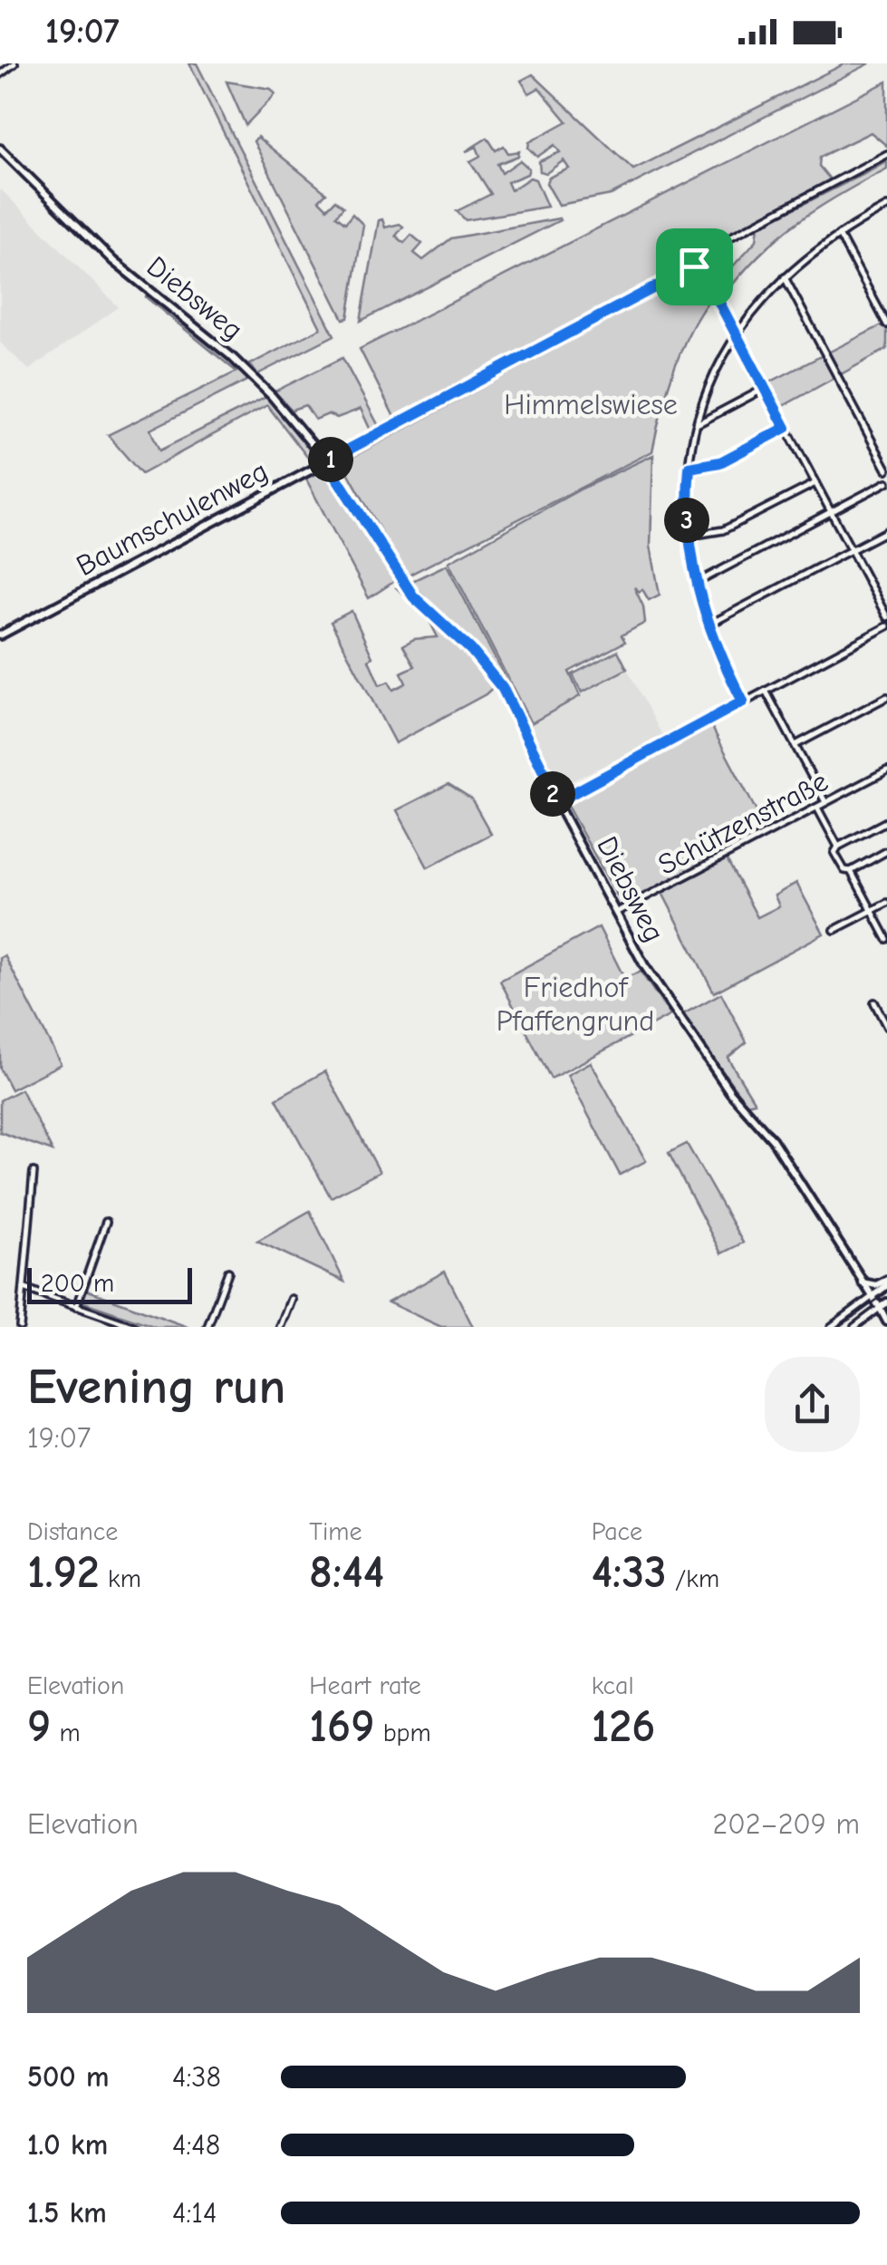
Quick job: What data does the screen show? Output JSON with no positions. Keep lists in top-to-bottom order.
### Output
{
  "streets": {
    "main road": ["Diebsweg", "Baumschulenweg"],
    "street": ["Schützenstraße"]
  },
  "crossings": [
    ["Diebsweg", "Baumschulenweg"],
    ["Diebsweg", "Schützenstraße"]
  ],
  "parks": ["Himmelswiese", "Friedhof Pfaffengrund"],
  "scale_bar": "200 m",
  "page": {
    "status": "19:07",
    "pins": ["1", "3", "2"],
    "scale": "200 m",
    "heading": ["Evening run", "19:07"],
    "stats": [
      ["Distance", "1.92 km"],
      ["Time", "8:44"],
      ["Pace", "4:33 /km"],
      ["Elevation", "9 m"],
      ["Heart rate", "169 bpm"],
      ["kcal", "126"]
    ],
    "chart": ["Elevation", "202–209 m"],
    "list": [
      {
        "name": "500 m",
        "note": "4:38"
      },
      {
        "name": "1.0 km",
        "note": "4:48"
      },
      {
        "name": "1.5 km",
        "note": "4:14"
      }
    ]
  }
}
